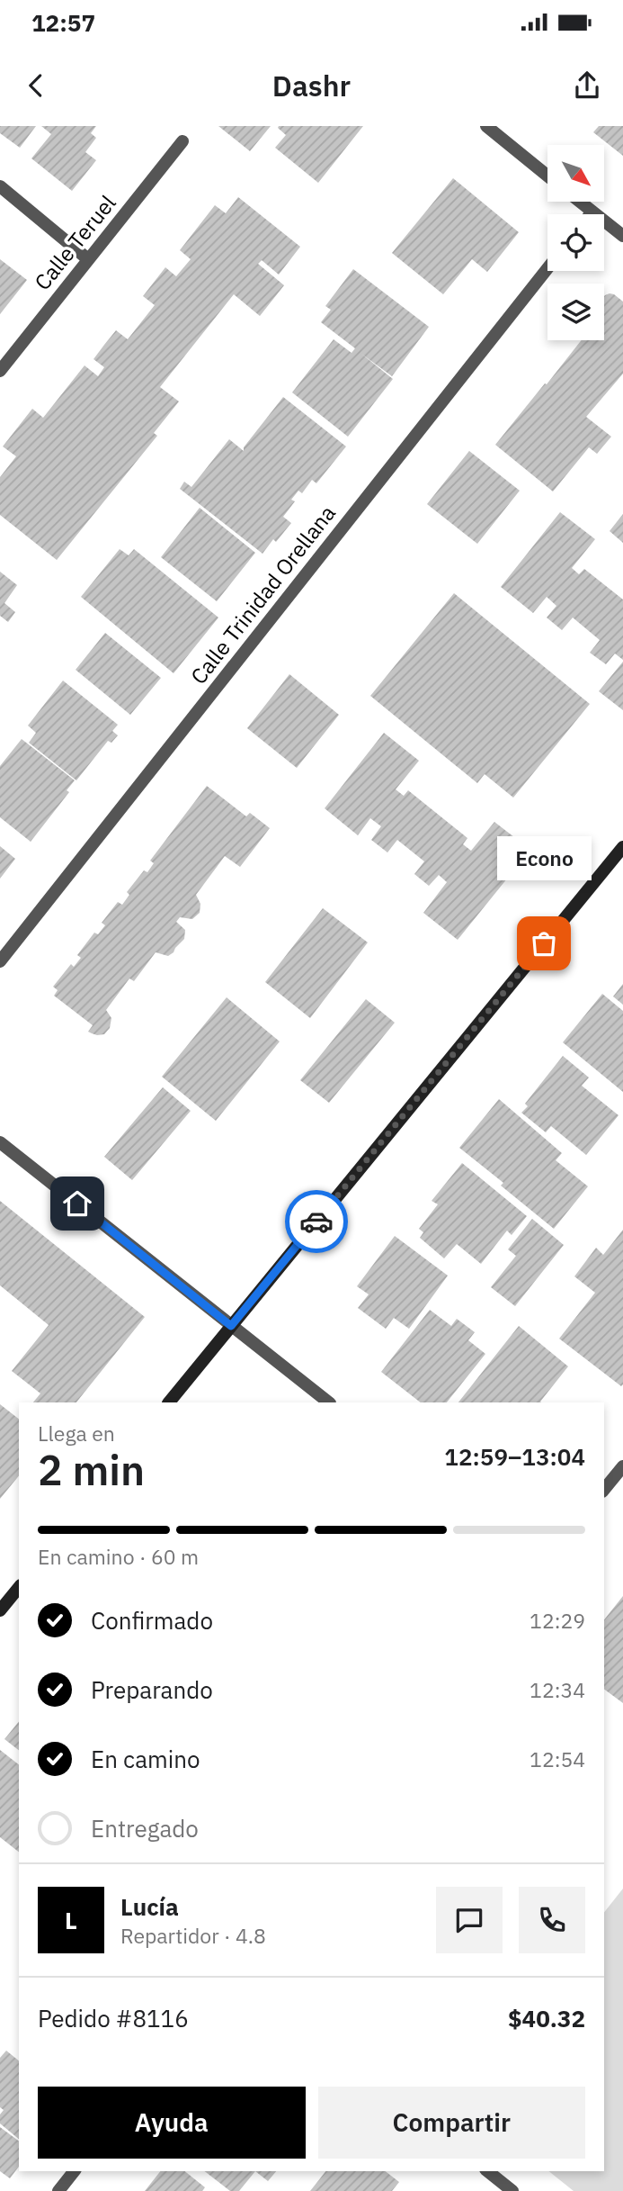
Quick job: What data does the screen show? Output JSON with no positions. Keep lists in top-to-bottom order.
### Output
{
  "streets": {
    "street": ["Calle Teruel", "Calle Trinidad Orellana"]
  },
  "places": ["Econo"],
  "north": "bottom right",
  "page": {
    "status": "12:57",
    "header": "Dashr",
    "bubble": "Econo",
    "heading": ["2 min", "Llega en", "12:59–13:04"],
    "panel": [
      "Lucía",
      "Repartidor · 4.8",
      "Pedido #8116",
      "$40.32"
    ],
    "bar": "En camino · 60 m",
    "list": [
      ["Confirmado", "12:29"],
      ["Preparando", "12:34"],
      ["En camino", "12:54"],
      "Entregado"
    ],
    "round": "L",
    "buttons": ["Ayuda", "Compartir"]
  }
}
